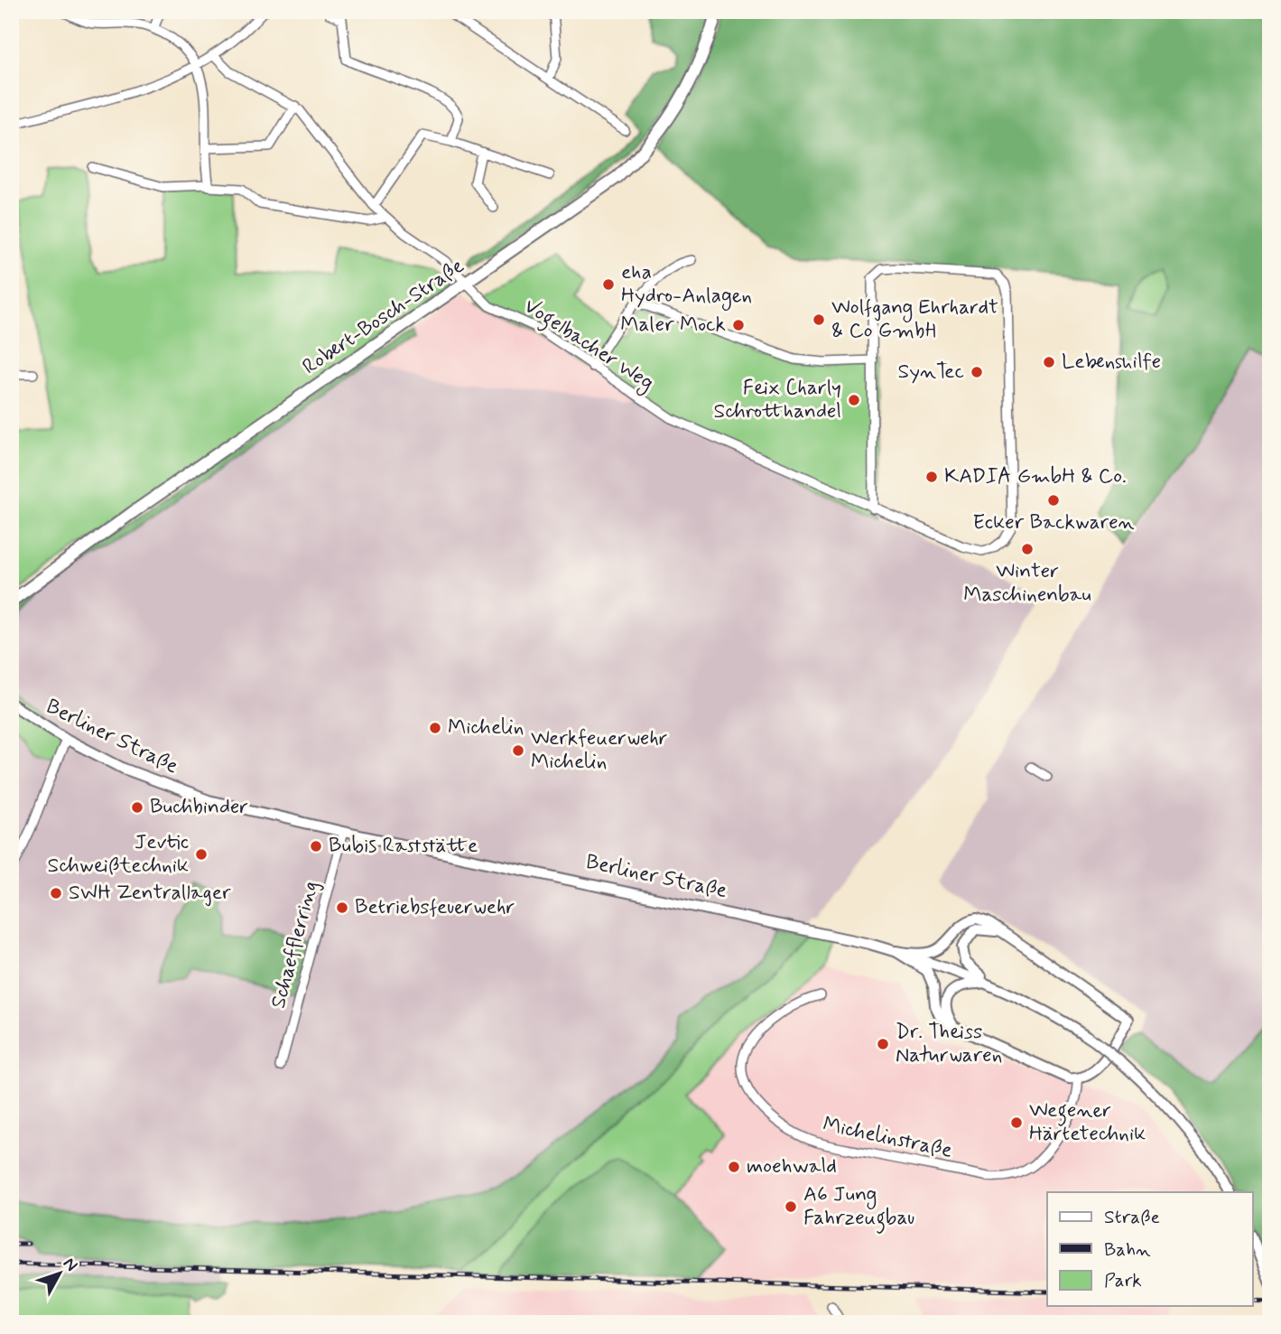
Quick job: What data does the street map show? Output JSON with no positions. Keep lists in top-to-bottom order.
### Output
{
  "streets": {
    "main road": ["Robert-Bosch-Straße"],
    "street": [
      "Vogelbacher Weg",
      "Berliner Straße",
      "Schaefflerring",
      "Michelinstraße"
    ]
  },
  "crossings": [
    ["Robert-Bosch-Straße", "Vogelbacher Weg"],
    ["Berliner Straße", "Schaefflerring"]
  ],
  "places": [
    "eha Hydro-Anlagen",
    "Wolfgang Ehrhardt & Co GmbH",
    "Maler Mock",
    "Lebenshilfe",
    "SynTec",
    "Feix Charly Schrotthandel",
    "KADIA GmbH & Co.",
    "Ecker Backwaren",
    "Winter Maschinenbau",
    "Michelin",
    "Werkfeuerwehr Michelin",
    "Buchbinder",
    "Bubis Raststätte",
    "Jevtic Schweißtechnik",
    "SWH Zentrallager",
    "Betriebsfeuerwehr",
    "Dr. Theiss Naturwaren",
    "Wegener Härtetechnik",
    "moehwald",
    "A6 Jung Fahrzeugbau"
  ],
  "legend": ["Straße", "Bahn", "Park"],
  "north": "top right"
}
